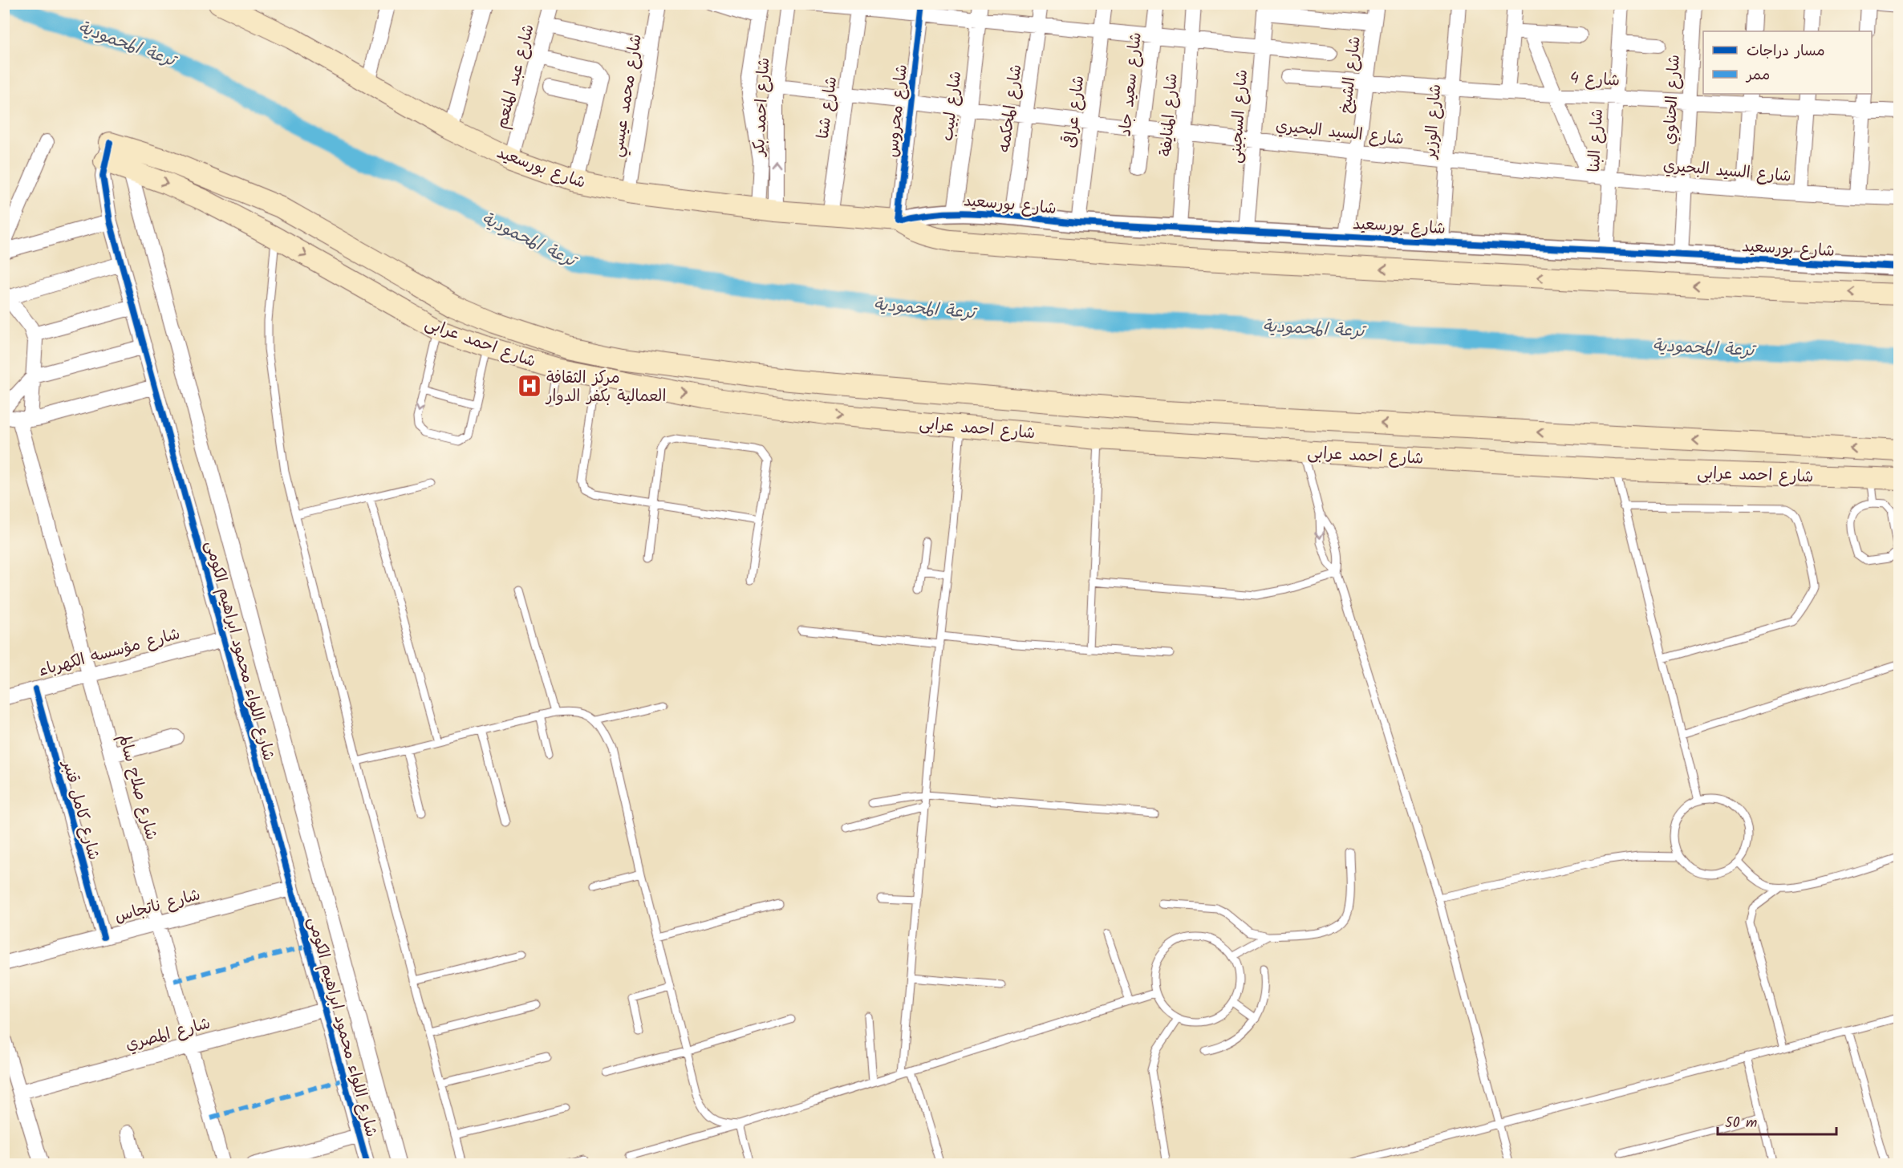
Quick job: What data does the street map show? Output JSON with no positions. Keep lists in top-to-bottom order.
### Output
{
  "streets": {
    "main road": ["شارع بورسعيد", "شارع احمد عرابى"],
    "street": [
      "شارع الشيخ",
      "شارع عبد المنعم",
      "شارع 4",
      "شارع سعيد جاد",
      "شارع محمد عيسي",
      "شارع الحناوي",
      "شارع لبيب",
      "شارع احمد بكر",
      "شارع شتا",
      "شارع المحكمه",
      "شارع محروس",
      "شارع عراقى",
      "شارع المنايفة",
      "شارع السجينى",
      "شارع الوزير",
      "شارع السيد البحيري",
      "شارع البنا",
      "شارع اللواء محمود ابراهيم الكومى",
      "شارع مؤسسه الكهرباء",
      "شارع صلاح سالم",
      "شارع كامل قنبر",
      "شارع ناتجاس",
      "شارع المصري"
    ]
  },
  "crossings": [
    ["شارع الشيخ", "شارع 4"],
    ["شارع الشيخ", "شارع السيد البحيري"],
    ["شارع الشيخ", "شارع بورسعيد"],
    ["شارع عبد المنعم", "شارع بورسعيد"],
    ["شارع 4", "شارع الحناوي"],
    ["شارع 4", "شارع الوزير"],
    ["شارع 4", "شارع البنا"],
    ["شارع سعيد جاد", "شارع السيد البحيري"],
    ["شارع محمد عيسي", "شارع بورسعيد"],
    ["شارع الحناوي", "شارع السيد البحيري"],
    ["شارع الحناوي", "شارع بورسعيد"],
    ["شارع لبيب", "شارع السيد البحيري"],
    ["شارع لبيب", "شارع بورسعيد"],
    ["شارع احمد بكر", "شارع السيد البحيري"],
    ["شارع احمد بكر", "شارع بورسعيد"],
    ["شارع شتا", "شارع السيد البحيري"],
    ["شارع شتا", "شارع بورسعيد"],
    ["شارع المحكمه", "شارع السيد البحيري"],
    ["شارع المحكمه", "شارع بورسعيد"],
    ["شارع محروس", "شارع السيد البحيري"],
    ["شارع محروس", "شارع بورسعيد"],
    ["شارع عراقى", "شارع السيد البحيري"],
    ["شارع عراقى", "شارع بورسعيد"],
    ["شارع المنايفة", "شارع السيد البحيري"],
    ["شارع المنايفة", "شارع بورسعيد"],
    ["شارع السجينى", "شارع السيد البحيري"],
    ["شارع السجينى", "شارع بورسعيد"],
    ["شارع الوزير", "شارع السيد البحيري"],
    ["شارع الوزير", "شارع بورسعيد"],
    ["شارع السيد البحيري", "شارع البنا"],
    ["شارع البنا", "شارع بورسعيد"],
    ["شارع احمد عرابى", "شارع اللواء محمود ابراهيم الكومى"],
    ["شارع اللواء محمود ابراهيم الكومى", "شارع مؤسسه الكهرباء"],
    ["شارع اللواء محمود ابراهيم الكومى", "شارع ناتجاس"],
    ["شارع اللواء محمود ابراهيم الكومى", "شارع المصري"],
    ["شارع مؤسسه الكهرباء", "شارع صلاح سالم"],
    ["شارع مؤسسه الكهرباء", "شارع كامل قنبر"],
    ["شارع صلاح سالم", "شارع ناتجاس"],
    ["شارع صلاح سالم", "شارع المصري"],
    ["شارع كامل قنبر", "شارع ناتجاس"]
  ],
  "one_way": ["شارع بورسعيد"],
  "water": ["ترعة المحمودية"],
  "places": {
    "hospital": ["مركز الثقافة العمالية بكفر الدوار"]
  },
  "legend": ["مسار دراجات", "ممر"],
  "scale_bar": "50 m"
}
